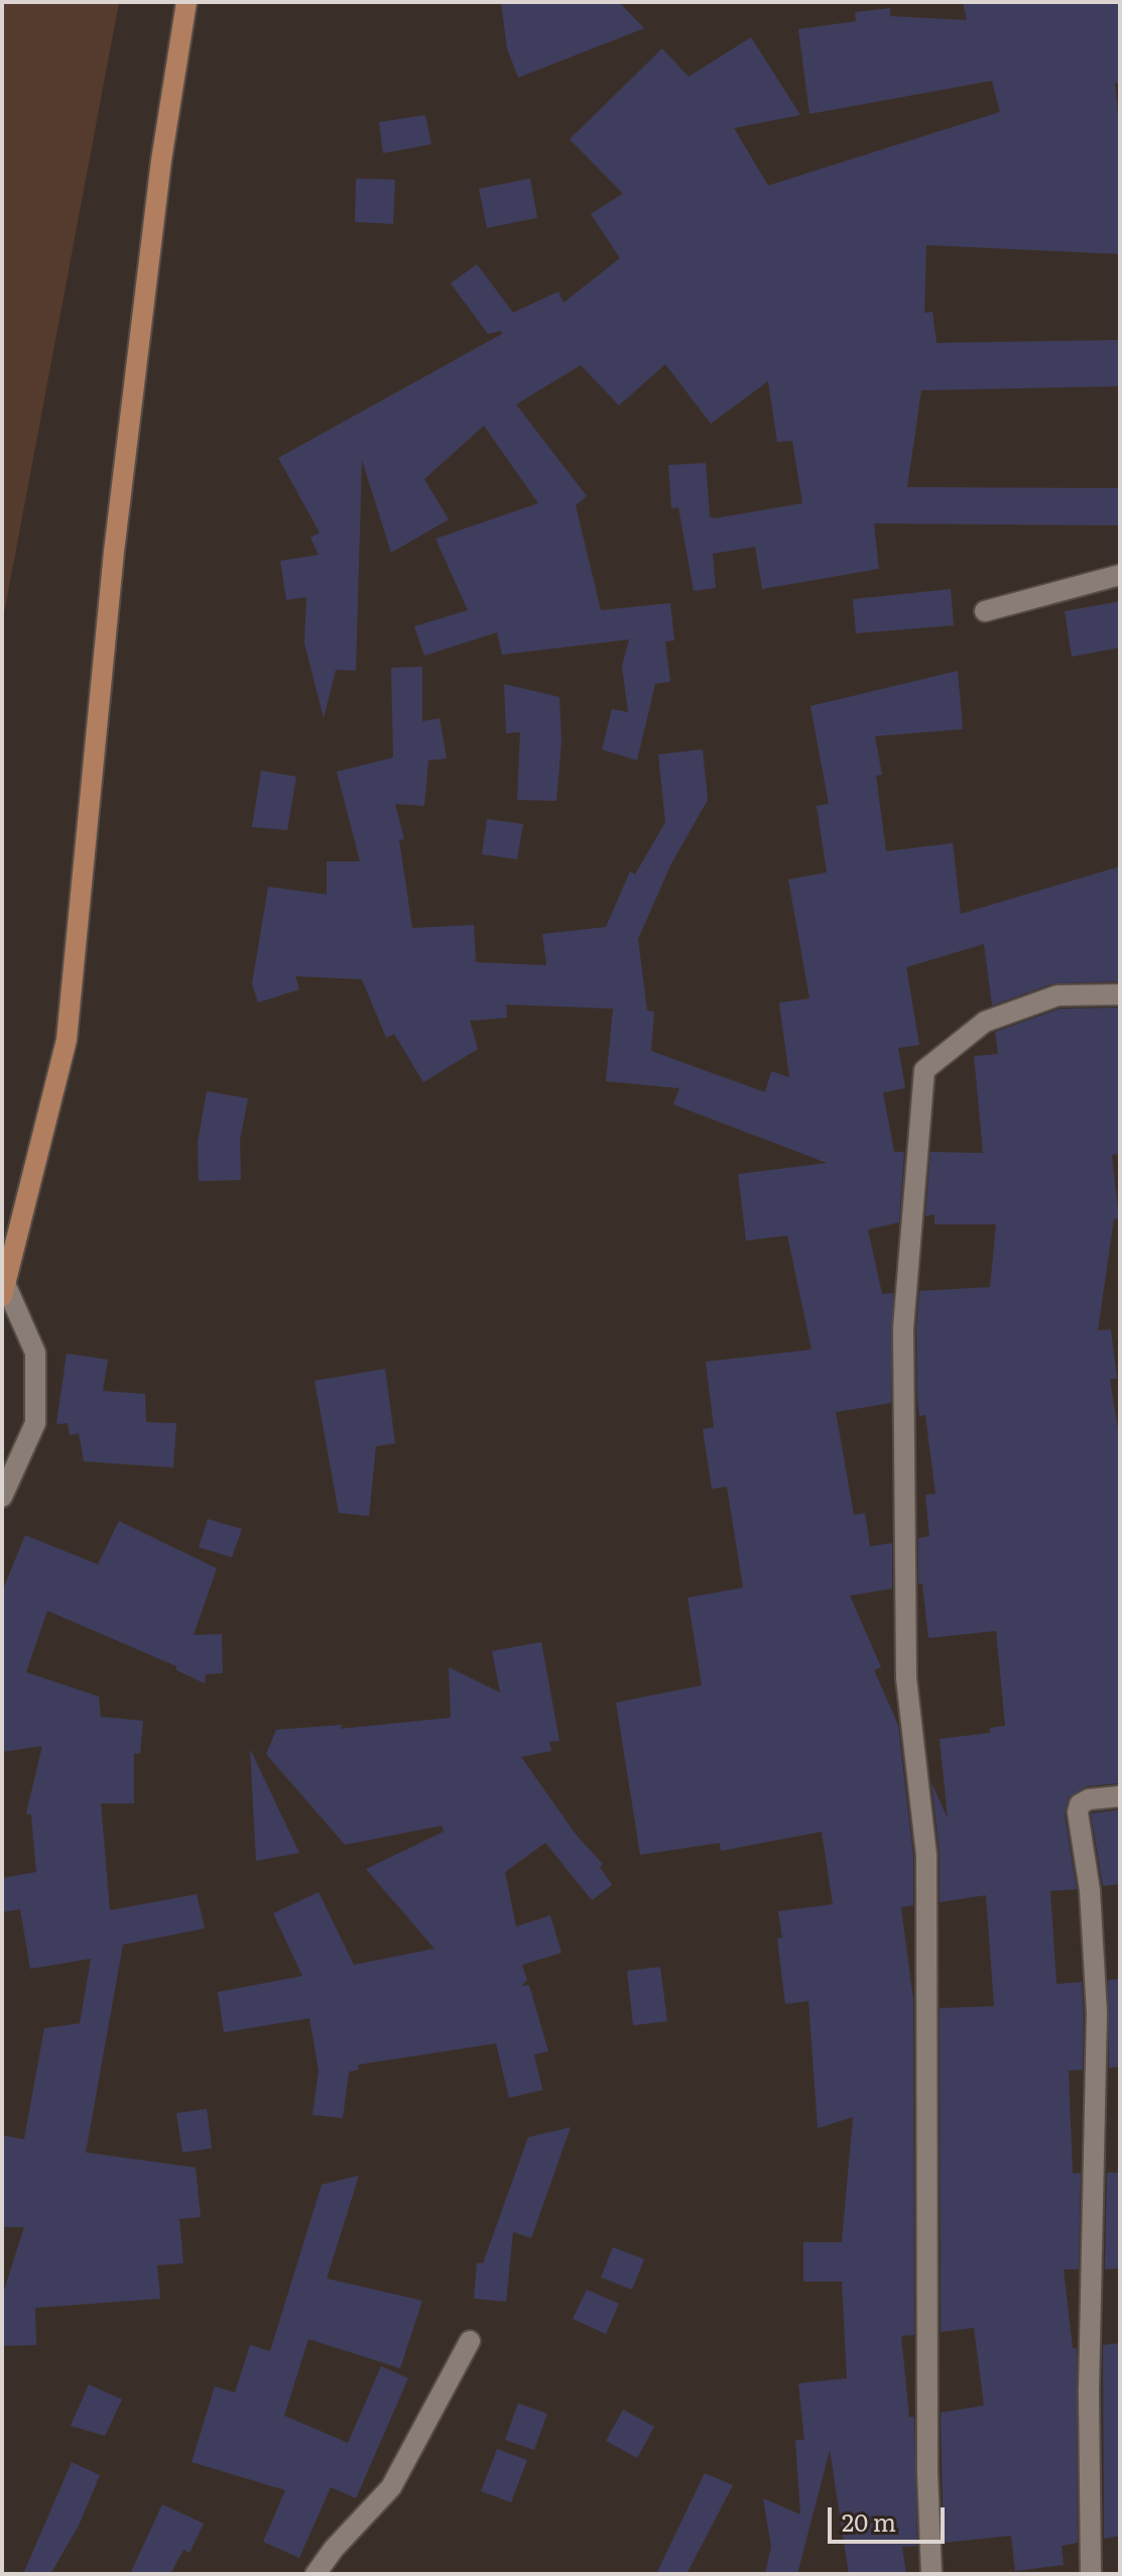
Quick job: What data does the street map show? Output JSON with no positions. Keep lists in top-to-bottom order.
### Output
{
  "scale_bar": "20 m"
}
